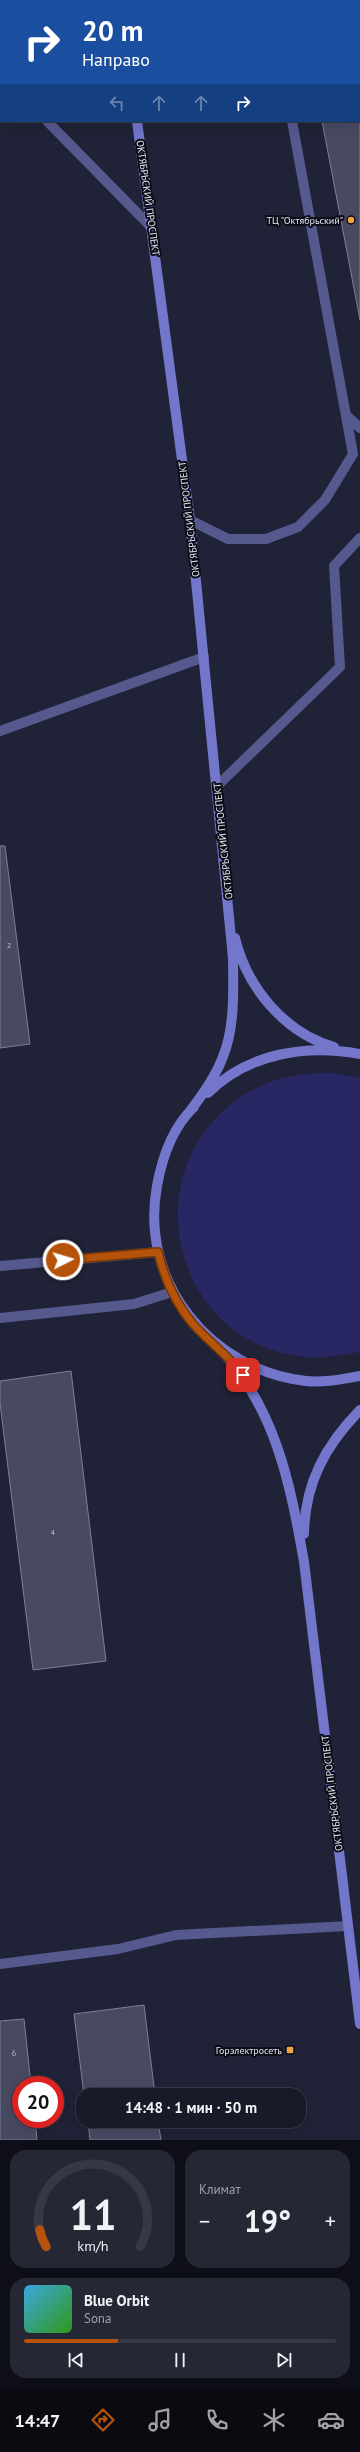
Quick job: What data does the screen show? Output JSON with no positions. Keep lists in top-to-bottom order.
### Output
{
  "streets": {
    "main road": ["ОКТЯБРЬСКИЙ ПРОСПЕКТ"]
  },
  "places": {
    "other": ["ТЦ \"Октябрьский\""],
    "transit": ["Горэлектросеть"]
  },
  "house_numbers": ["2", "4", "6"],
  "page": {
    "turn": ["20 m", "Направо"],
    "limit": "20",
    "trip": "14:48 · 1 мин · 50 m",
    "tile": "Климат",
    "heat": ["−", "19°", "+"],
    "song": ["Blue Orbit", "Sona"],
    "tabs": "14:47",
    "gauge": ["11", "km/h"]
  }
}
